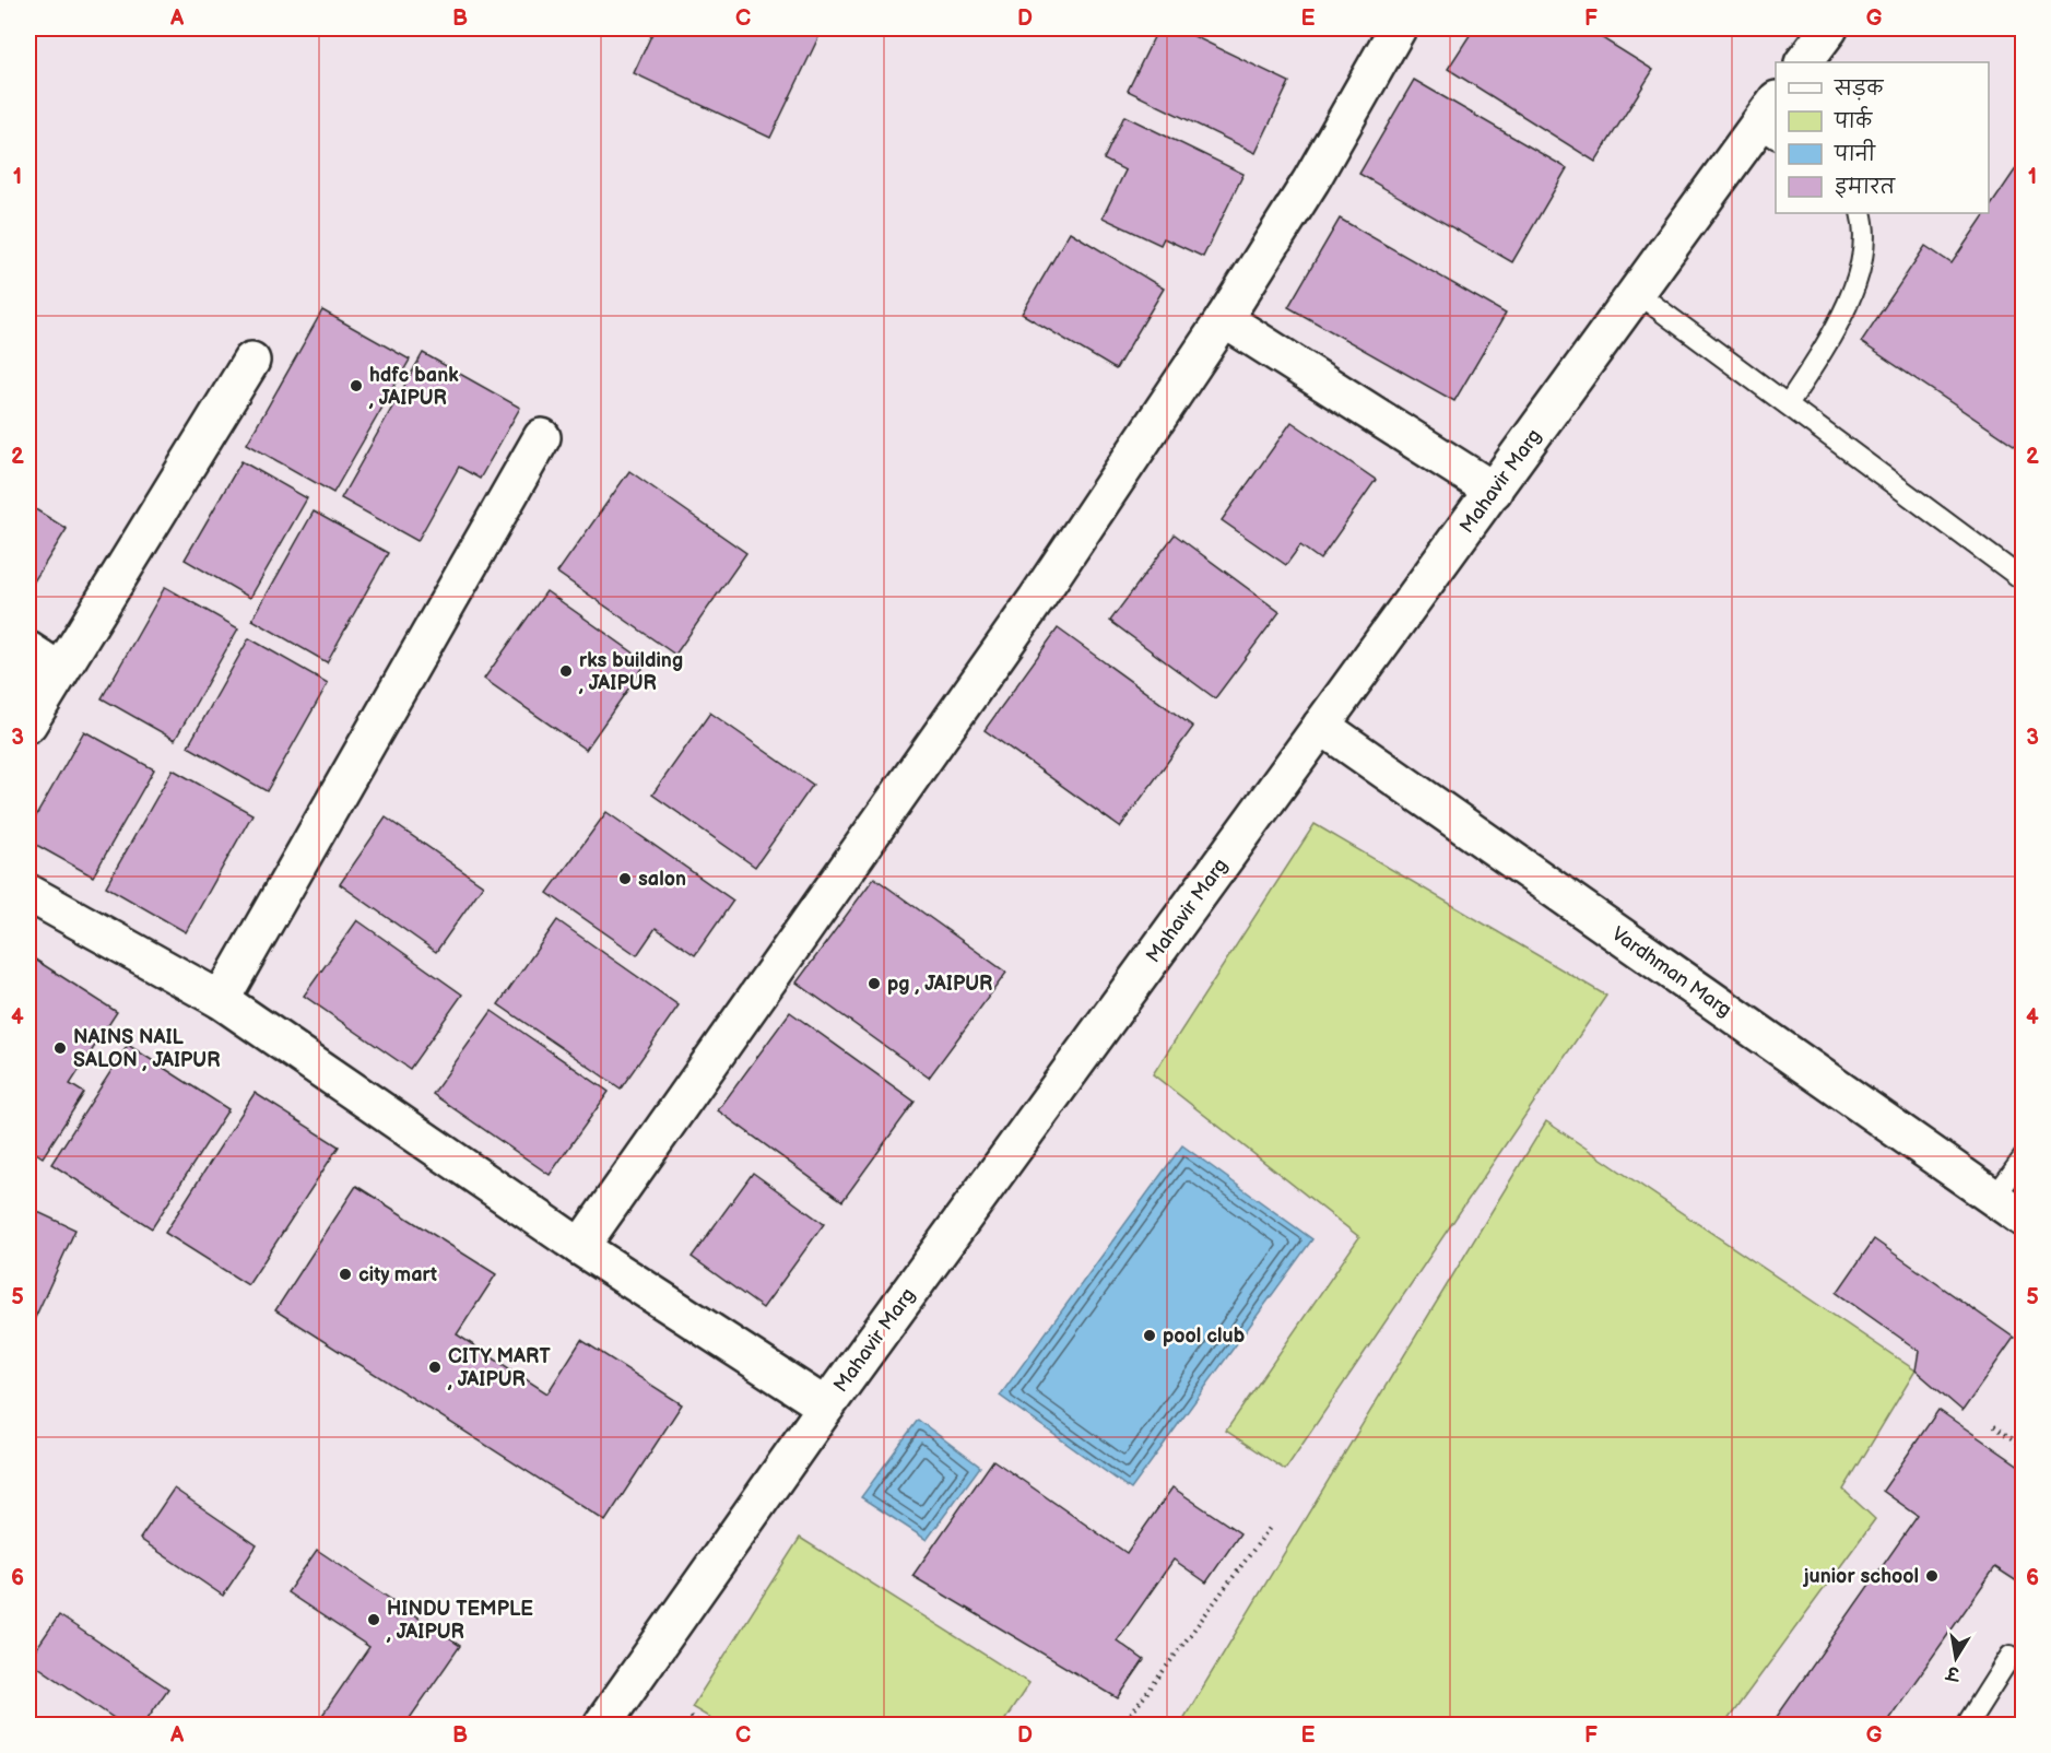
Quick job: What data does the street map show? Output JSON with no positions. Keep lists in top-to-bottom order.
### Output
{
  "streets": {
    "street": ["Mahavir Marg", "Vardhman Marg"]
  },
  "crossings": [
    ["Mahavir Marg", "Vardhman Marg"]
  ],
  "places": [
    "hdfc bank , JAIPUR",
    "rks building , JAIPUR",
    "salon",
    "pg , JAIPUR",
    "NAINS NAIL SALON , JAIPUR",
    "city mart",
    "pool club",
    "CITY MART , JAIPUR",
    "junior school",
    "HINDU TEMPLE , JAIPUR"
  ],
  "legend": [
    "सड़क",
    "पार्क",
    "पानी",
    "इमारत"
  ],
  "north": "bottom",
  "grid": {
    "columns": [
      "A",
      "B",
      "C",
      "D",
      "E",
      "F",
      "G"
    ],
    "rows": [
      "1",
      "2",
      "3",
      "4",
      "5",
      "6"
    ]
  }
}
